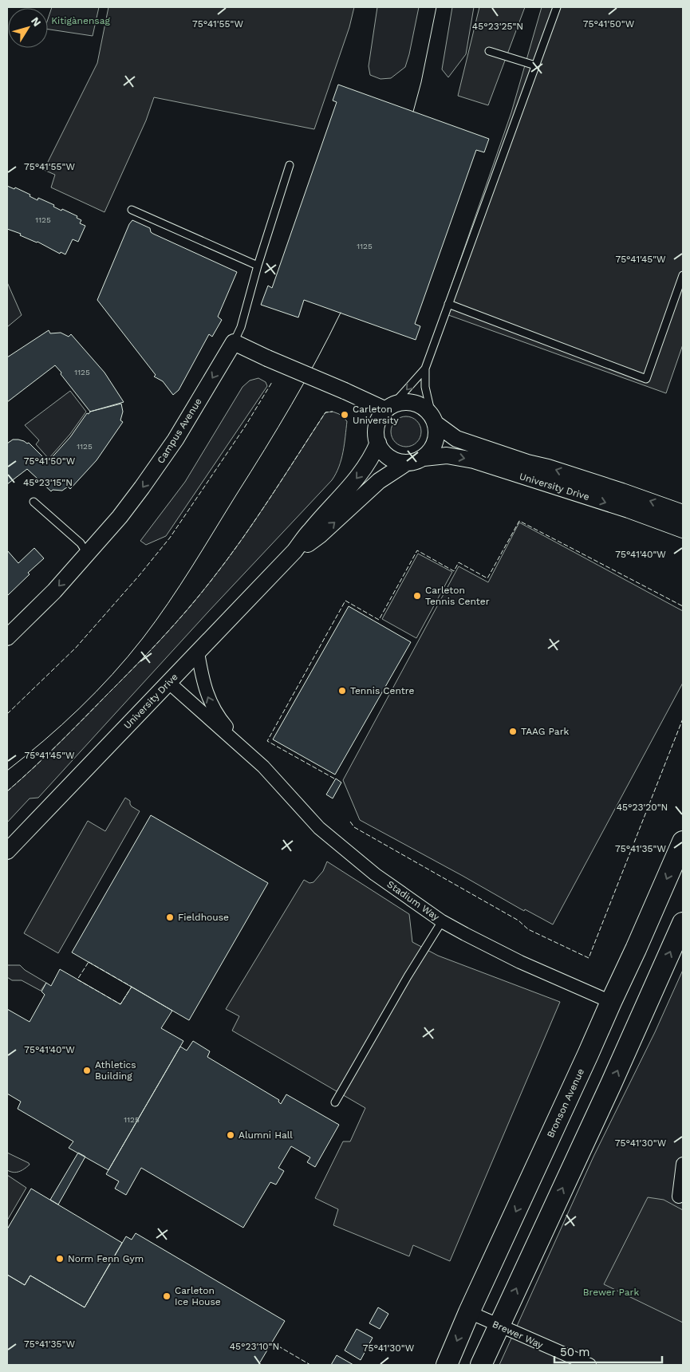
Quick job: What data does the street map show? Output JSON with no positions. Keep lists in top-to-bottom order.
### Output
{
  "streets": {
    "main road": ["Bronson Avenue"],
    "street": [
      "Campus Avenue",
      "University Drive",
      "Stadium Way",
      "Brewer Way"
    ]
  },
  "crossings": [
    ["University Drive", "Stadium Way"],
    ["Stadium Way", "Bronson Avenue"],
    ["Bronson Avenue", "Brewer Way"]
  ],
  "one_way": ["Campus Avenue"],
  "parks": ["Kitigànensag", "Brewer Park"],
  "places": [
    "Carleton University",
    "Carleton Tennis Center",
    "Tennis Centre",
    "TAAG Park",
    "Fieldhouse",
    "Athletics Building",
    "Alumni Hall",
    "Norm Fenn Gym",
    "Carleton Ice House"
  ],
  "house_numbers": [
    "1125",
    "1125",
    "1125",
    "1125",
    "1125"
  ],
  "scale_bar": "50 m",
  "north": "top right",
  "coordinates": [
    "75°41'55\"W",
    "75°41'50\"W",
    "45°23'25\"N",
    "75°41'45\"W",
    "45°23'15\"N",
    "75°41'40\"W",
    "45°23'20\"N",
    "75°41'35\"W",
    "75°41'30\"W",
    "45°23'10\"N"
  ]
}
